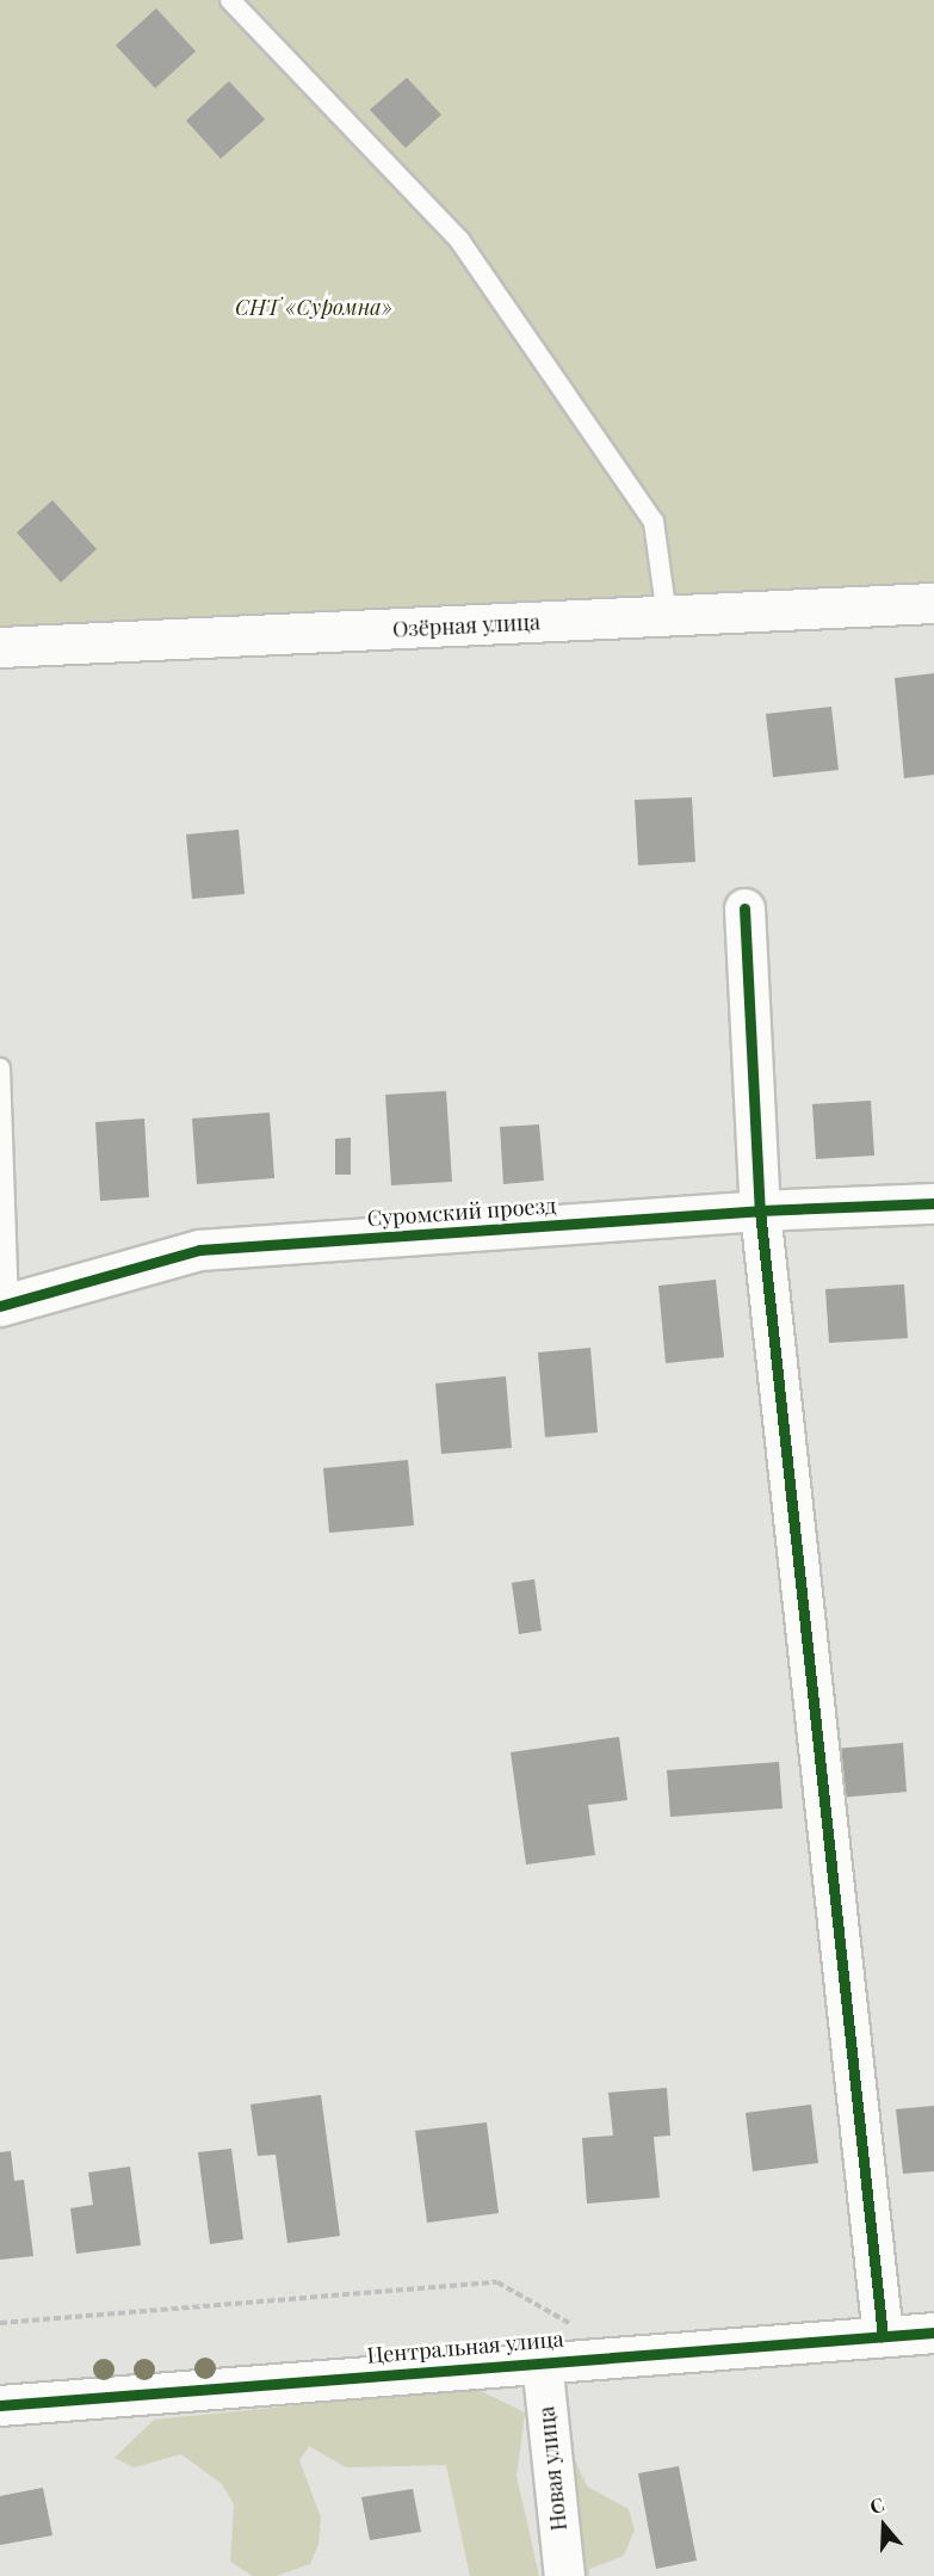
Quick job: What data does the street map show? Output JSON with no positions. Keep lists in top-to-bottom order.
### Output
{
  "streets": {
    "street": [
      "Озёрная улица",
      "Суромский проезд",
      "Центральная улица",
      "Новая улица"
    ]
  },
  "crossings": [
    ["Центральная улица", "Новая улица"]
  ],
  "parks": ["СНТ «Суромна»"],
  "north": "top"
}
